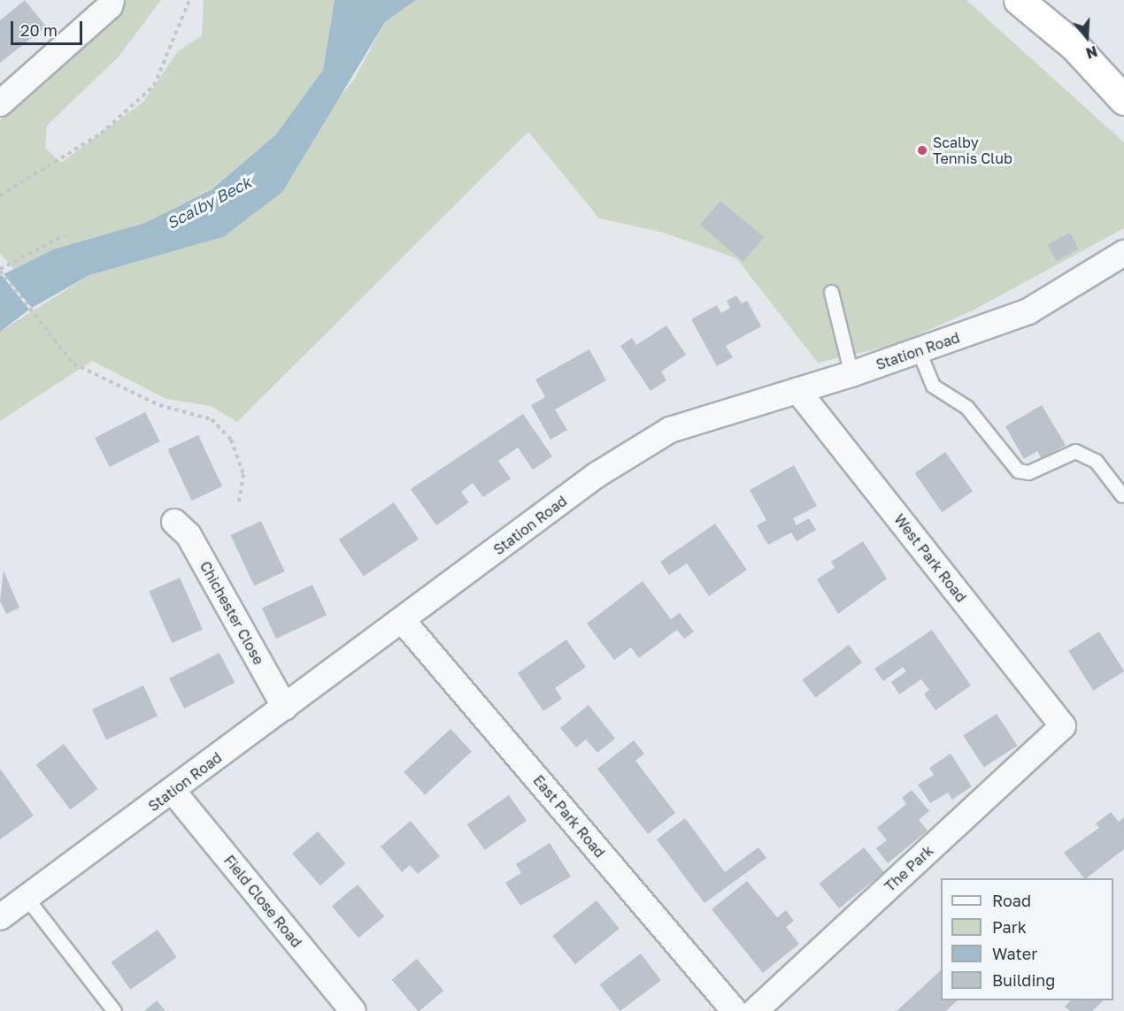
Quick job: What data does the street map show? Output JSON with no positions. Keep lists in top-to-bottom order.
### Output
{
  "streets": {
    "street": [
      "Station Road",
      "West Park Road",
      "Chichester Close",
      "East Park Road",
      "The Park",
      "Field Close Road"
    ]
  },
  "crossings": [
    ["Station Road", "West Park Road"],
    ["Station Road", "Chichester Close"],
    ["Station Road", "East Park Road"],
    ["Station Road", "Field Close Road"],
    ["West Park Road", "The Park"]
  ],
  "water": ["Scalby Beck"],
  "places": ["Scalby Tennis Club"],
  "legend": [
    "Road",
    "Park",
    "Water",
    "Building"
  ],
  "scale_bar": "20 m",
  "north": "bottom"
}
